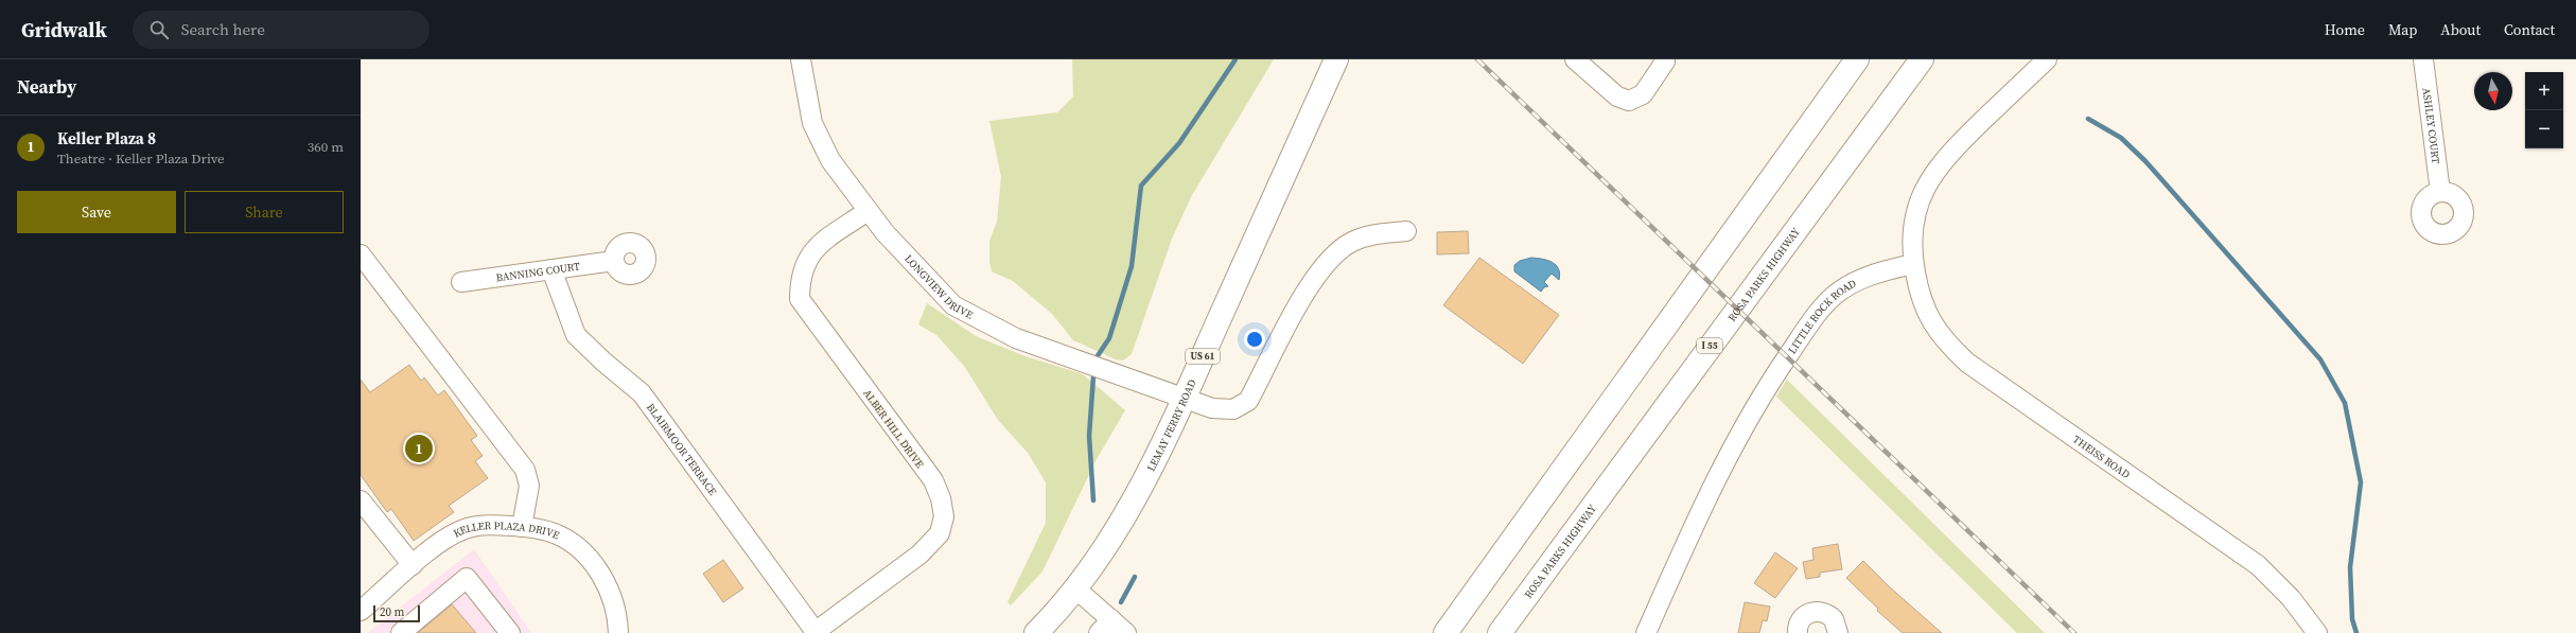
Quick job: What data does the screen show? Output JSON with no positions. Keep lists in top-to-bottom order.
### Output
{
  "streets": {
    "main road": [
      "ROSA PARKS HIGHWAY",
      "I 55",
      "US 61",
      "LEMAY FERRY ROAD"
    ],
    "street": [
      "ASHLEY COURT",
      "BANNING COURT",
      "LONGVIEW DRIVE",
      "LITTLE ROCK ROAD",
      "ALBER HILL DRIVE",
      "BLAIRMOOR TERRACE",
      "THEISS ROAD",
      "KELLER PLAZA DRIVE"
    ]
  },
  "crossings": [
    ["BANNING COURT", "BLAIRMOOR TERRACE"],
    ["LONGVIEW DRIVE", "LEMAY FERRY ROAD"],
    ["LONGVIEW DRIVE", "ALBER HILL DRIVE"],
    ["LITTLE ROCK ROAD", "THEISS ROAD"],
    ["ALBER HILL DRIVE", "BLAIRMOOR TERRACE"]
  ],
  "scale_bar": "20 m",
  "north": "bottom",
  "page": {
    "header": "Gridwalk",
    "search": "Search here",
    "nav": [
      "Home",
      "Map",
      "About",
      "Contact"
    ],
    "heading": "Nearby",
    "map_buttons": ["+", "−"],
    "list": [
      {
        "mark": "1",
        "name": "Keller Plaza 8",
        "note": "Theatre · Keller Plaza Drive",
        "value": "360 m"
      }
    ],
    "buttons": ["Save", "Share"],
    "pins": "1",
    "scale": "20 m"
  }
}
